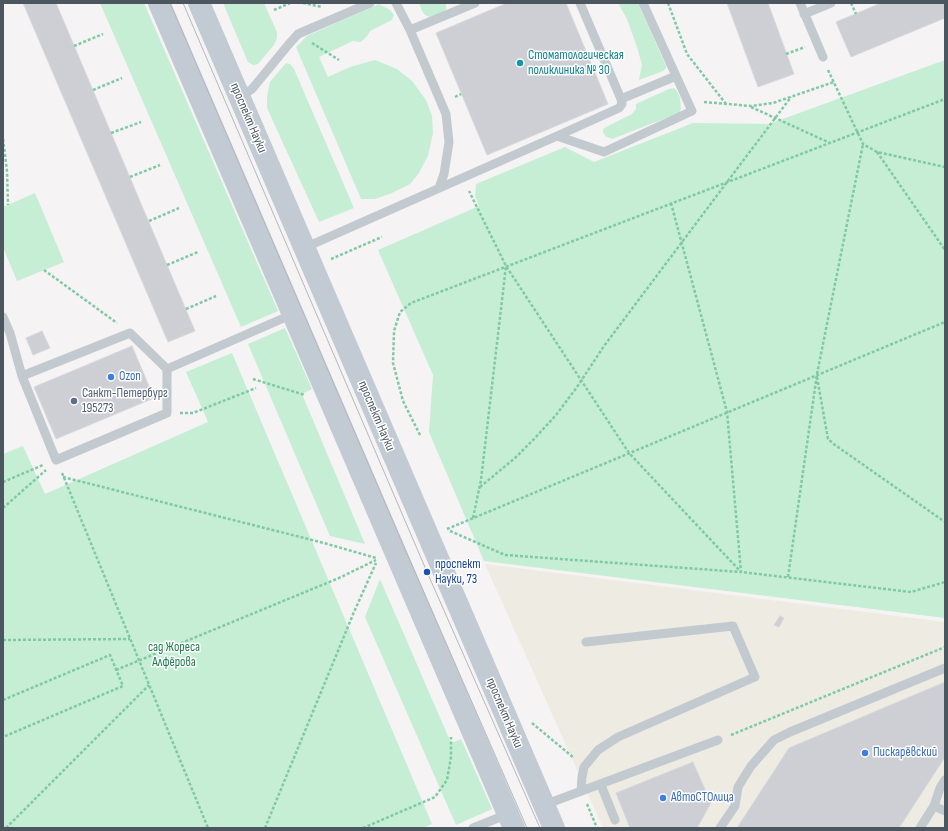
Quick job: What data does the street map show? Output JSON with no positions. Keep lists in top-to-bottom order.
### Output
{
  "streets": {
    "main road": ["проспект Науки"]
  },
  "parks": ["сад Жореса Алфёрова"],
  "places": [
    "Стоматологическая поликлиника № 30",
    "Ozon",
    "Санкт-Петербург 195273",
    "проспект Науки, 73",
    "Пискарёвский",
    "АвтоСТОлица"
  ]
}
